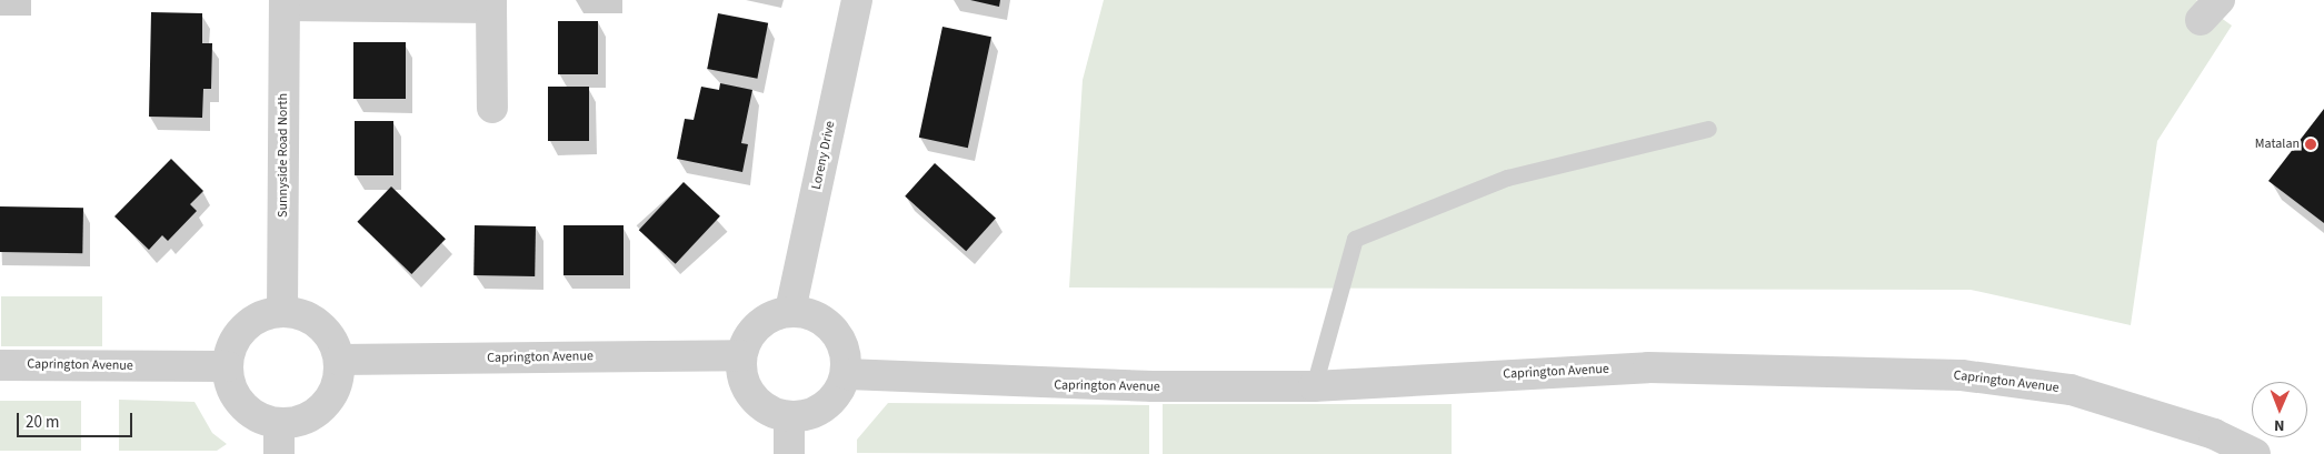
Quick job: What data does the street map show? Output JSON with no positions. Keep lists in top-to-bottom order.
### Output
{
  "streets": {
    "street": ["Sunnyside Road North", "Loreny Drive", "Caprington Avenue"]
  },
  "crossings": [
    ["Sunnyside Road North", "Caprington Avenue"],
    ["Loreny Drive", "Caprington Avenue"]
  ],
  "places": ["Matalan"],
  "scale_bar": "20 m",
  "north": "bottom"
}
